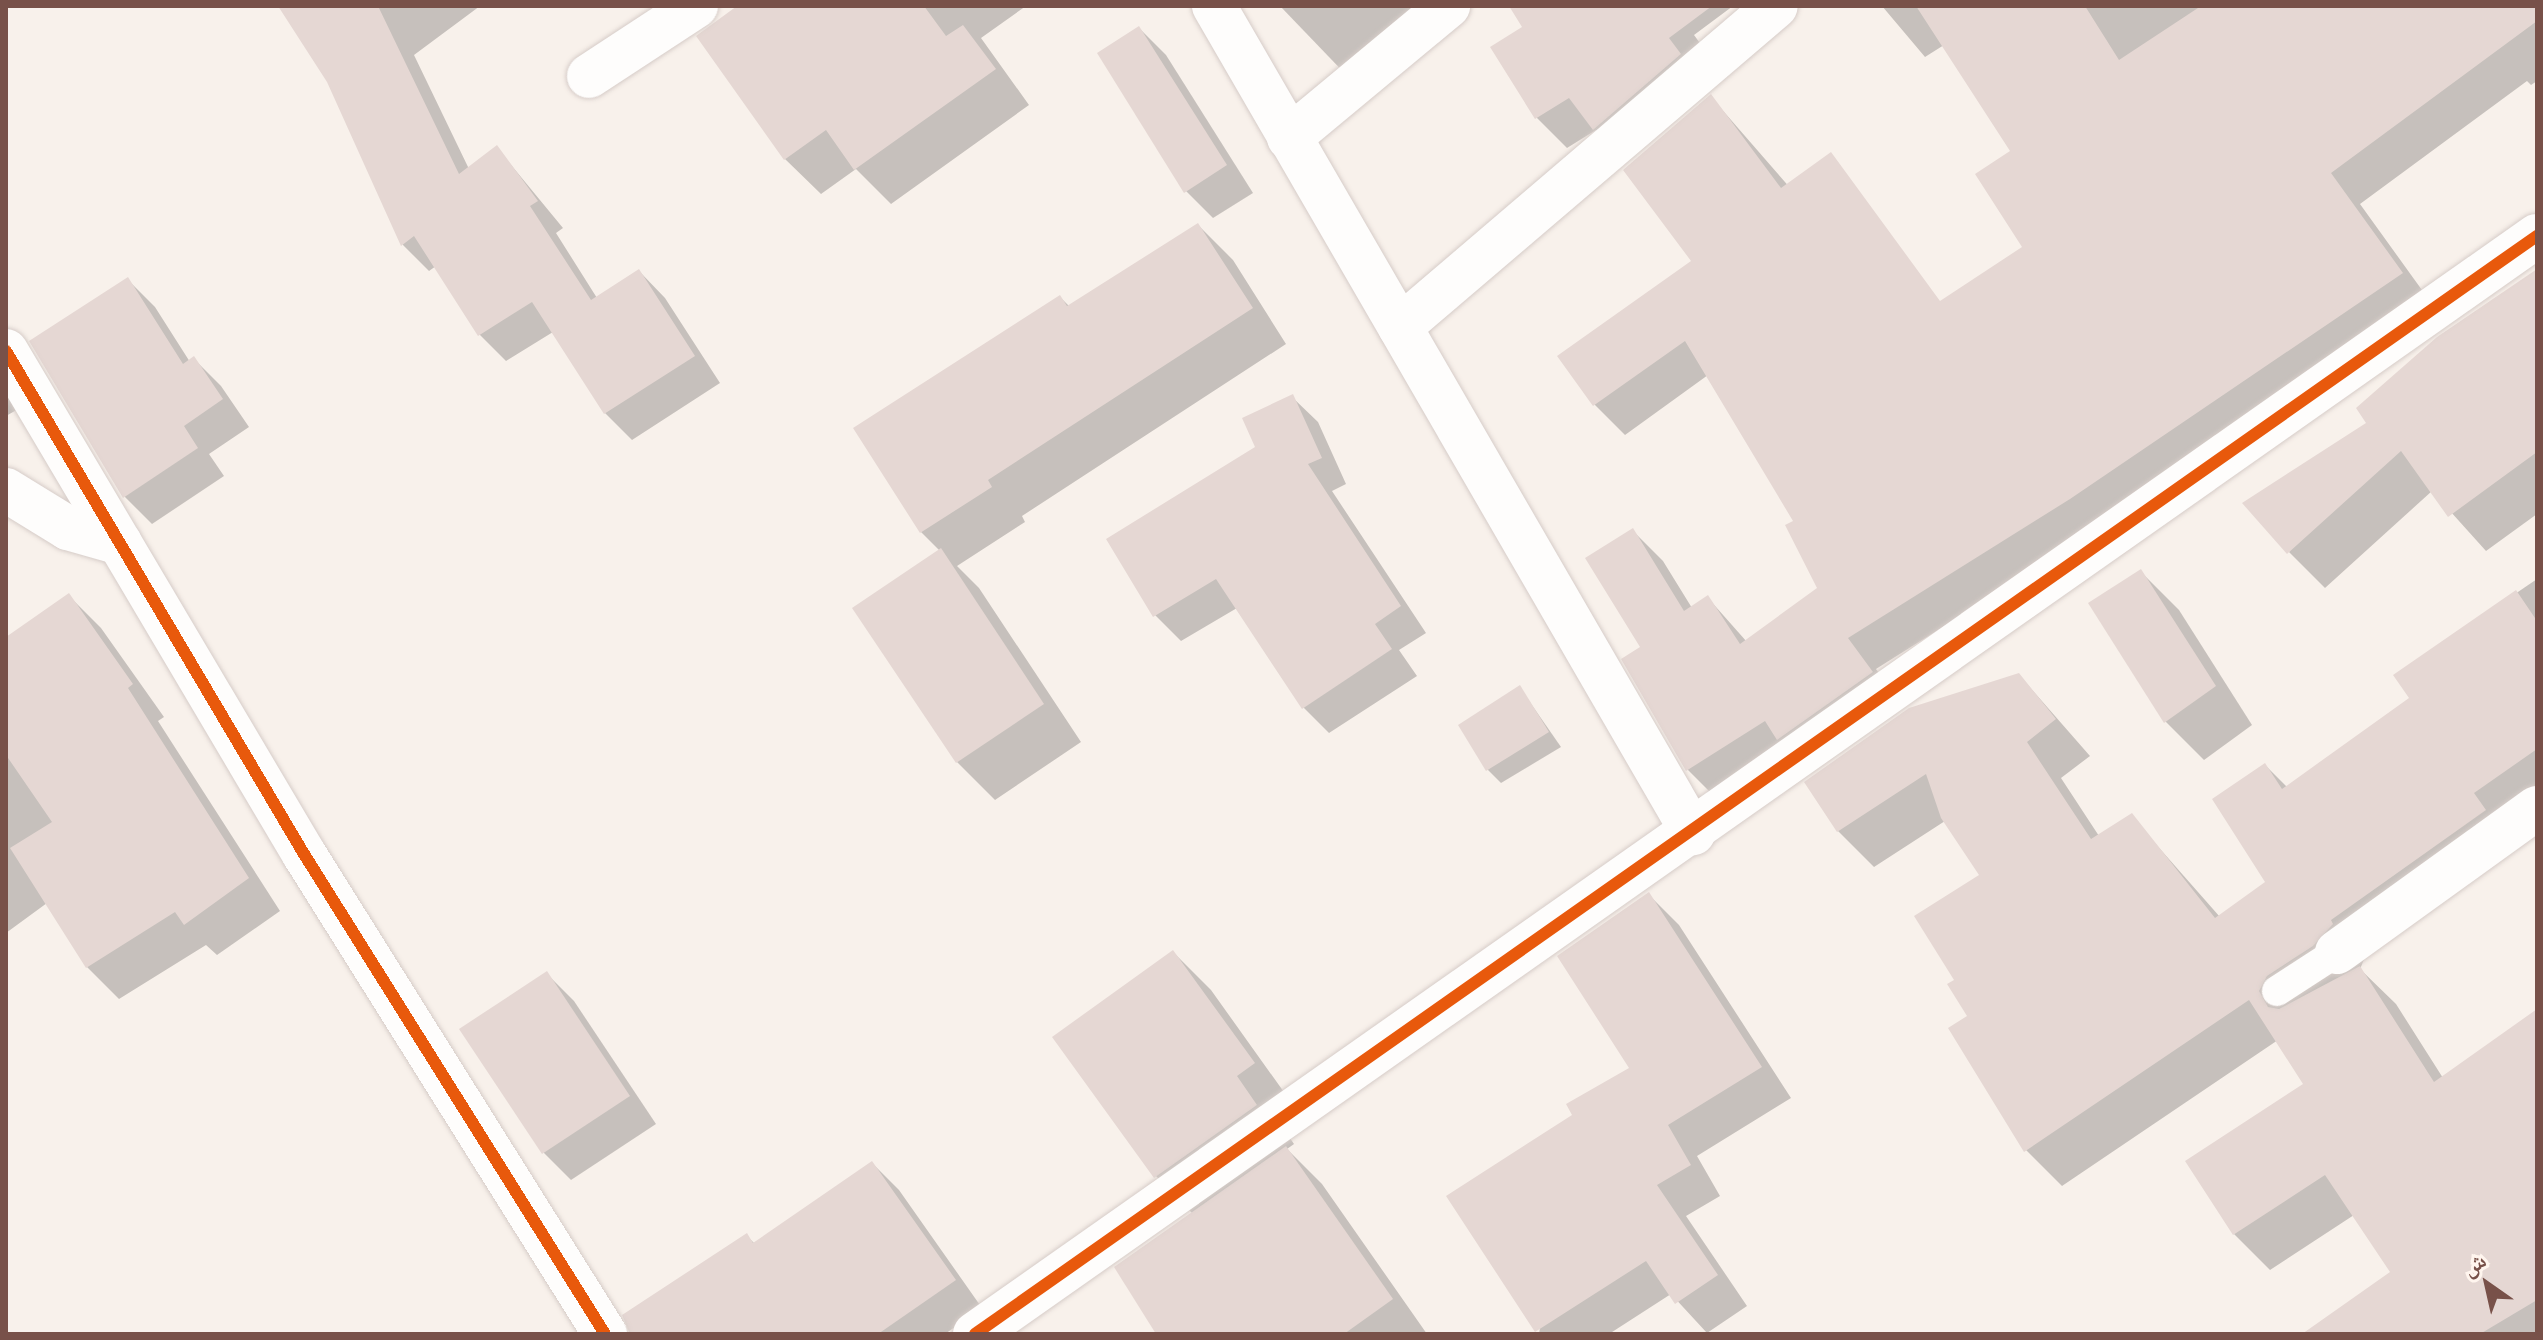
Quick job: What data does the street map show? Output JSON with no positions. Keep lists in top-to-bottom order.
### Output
{
  "north": "top left"
}
